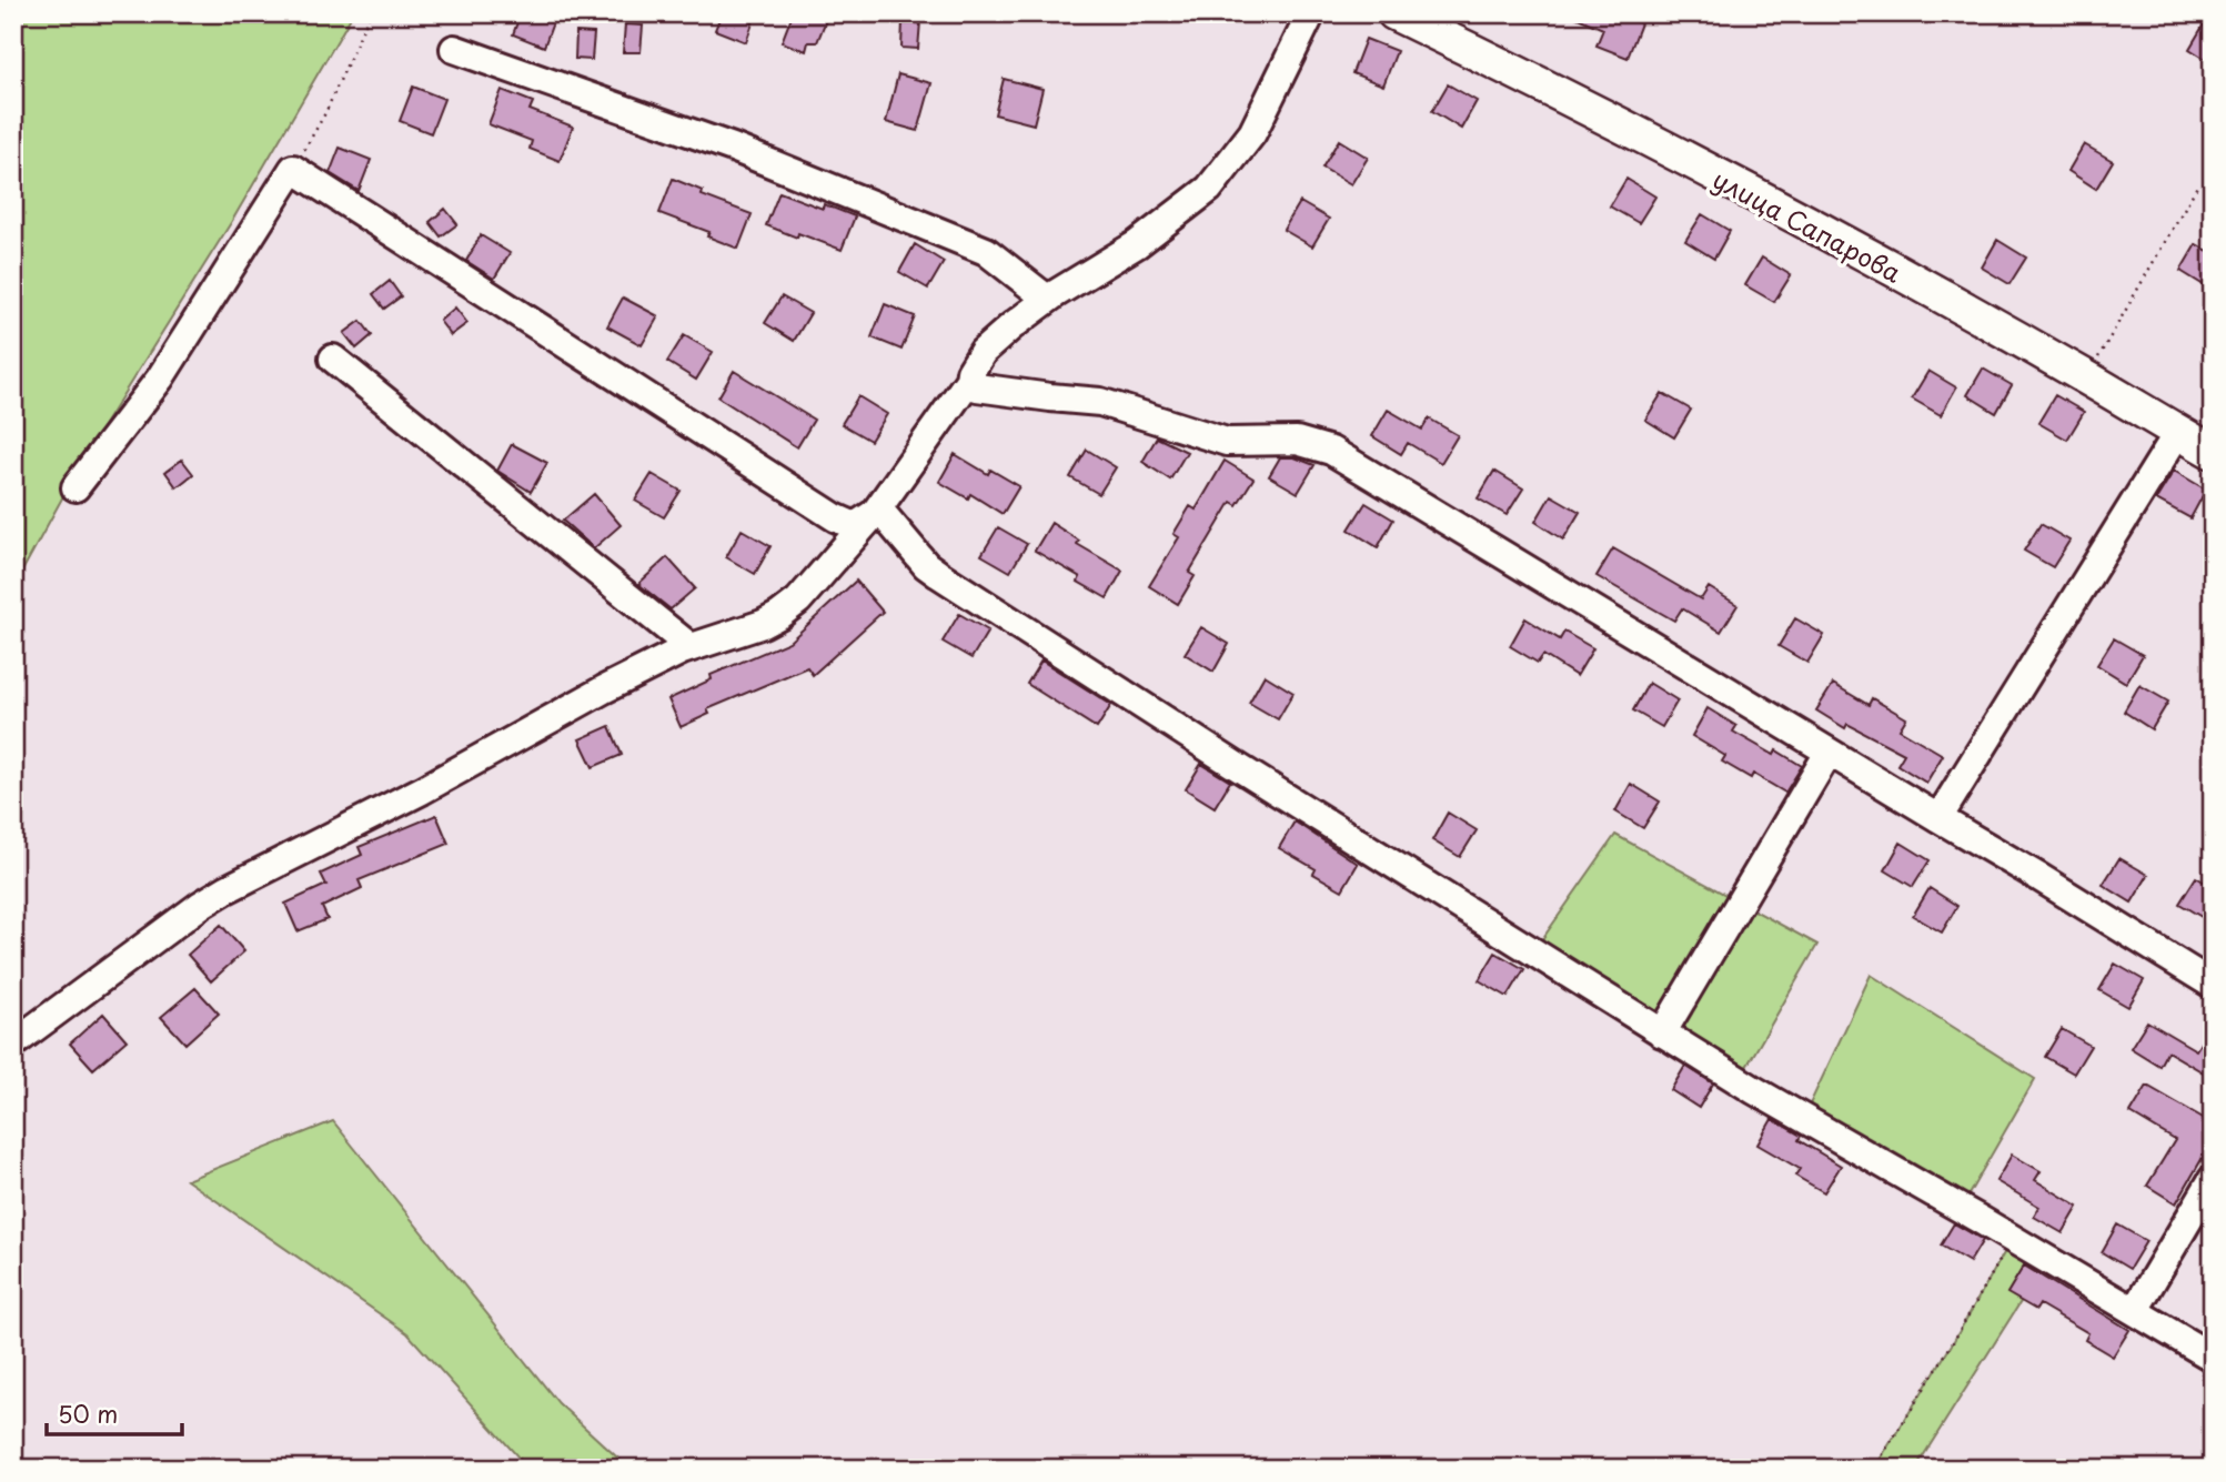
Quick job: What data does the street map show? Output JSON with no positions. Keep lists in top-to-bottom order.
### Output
{
  "streets": {
    "main road": ["улица Сапарова"]
  },
  "scale_bar": "50 m"
}
